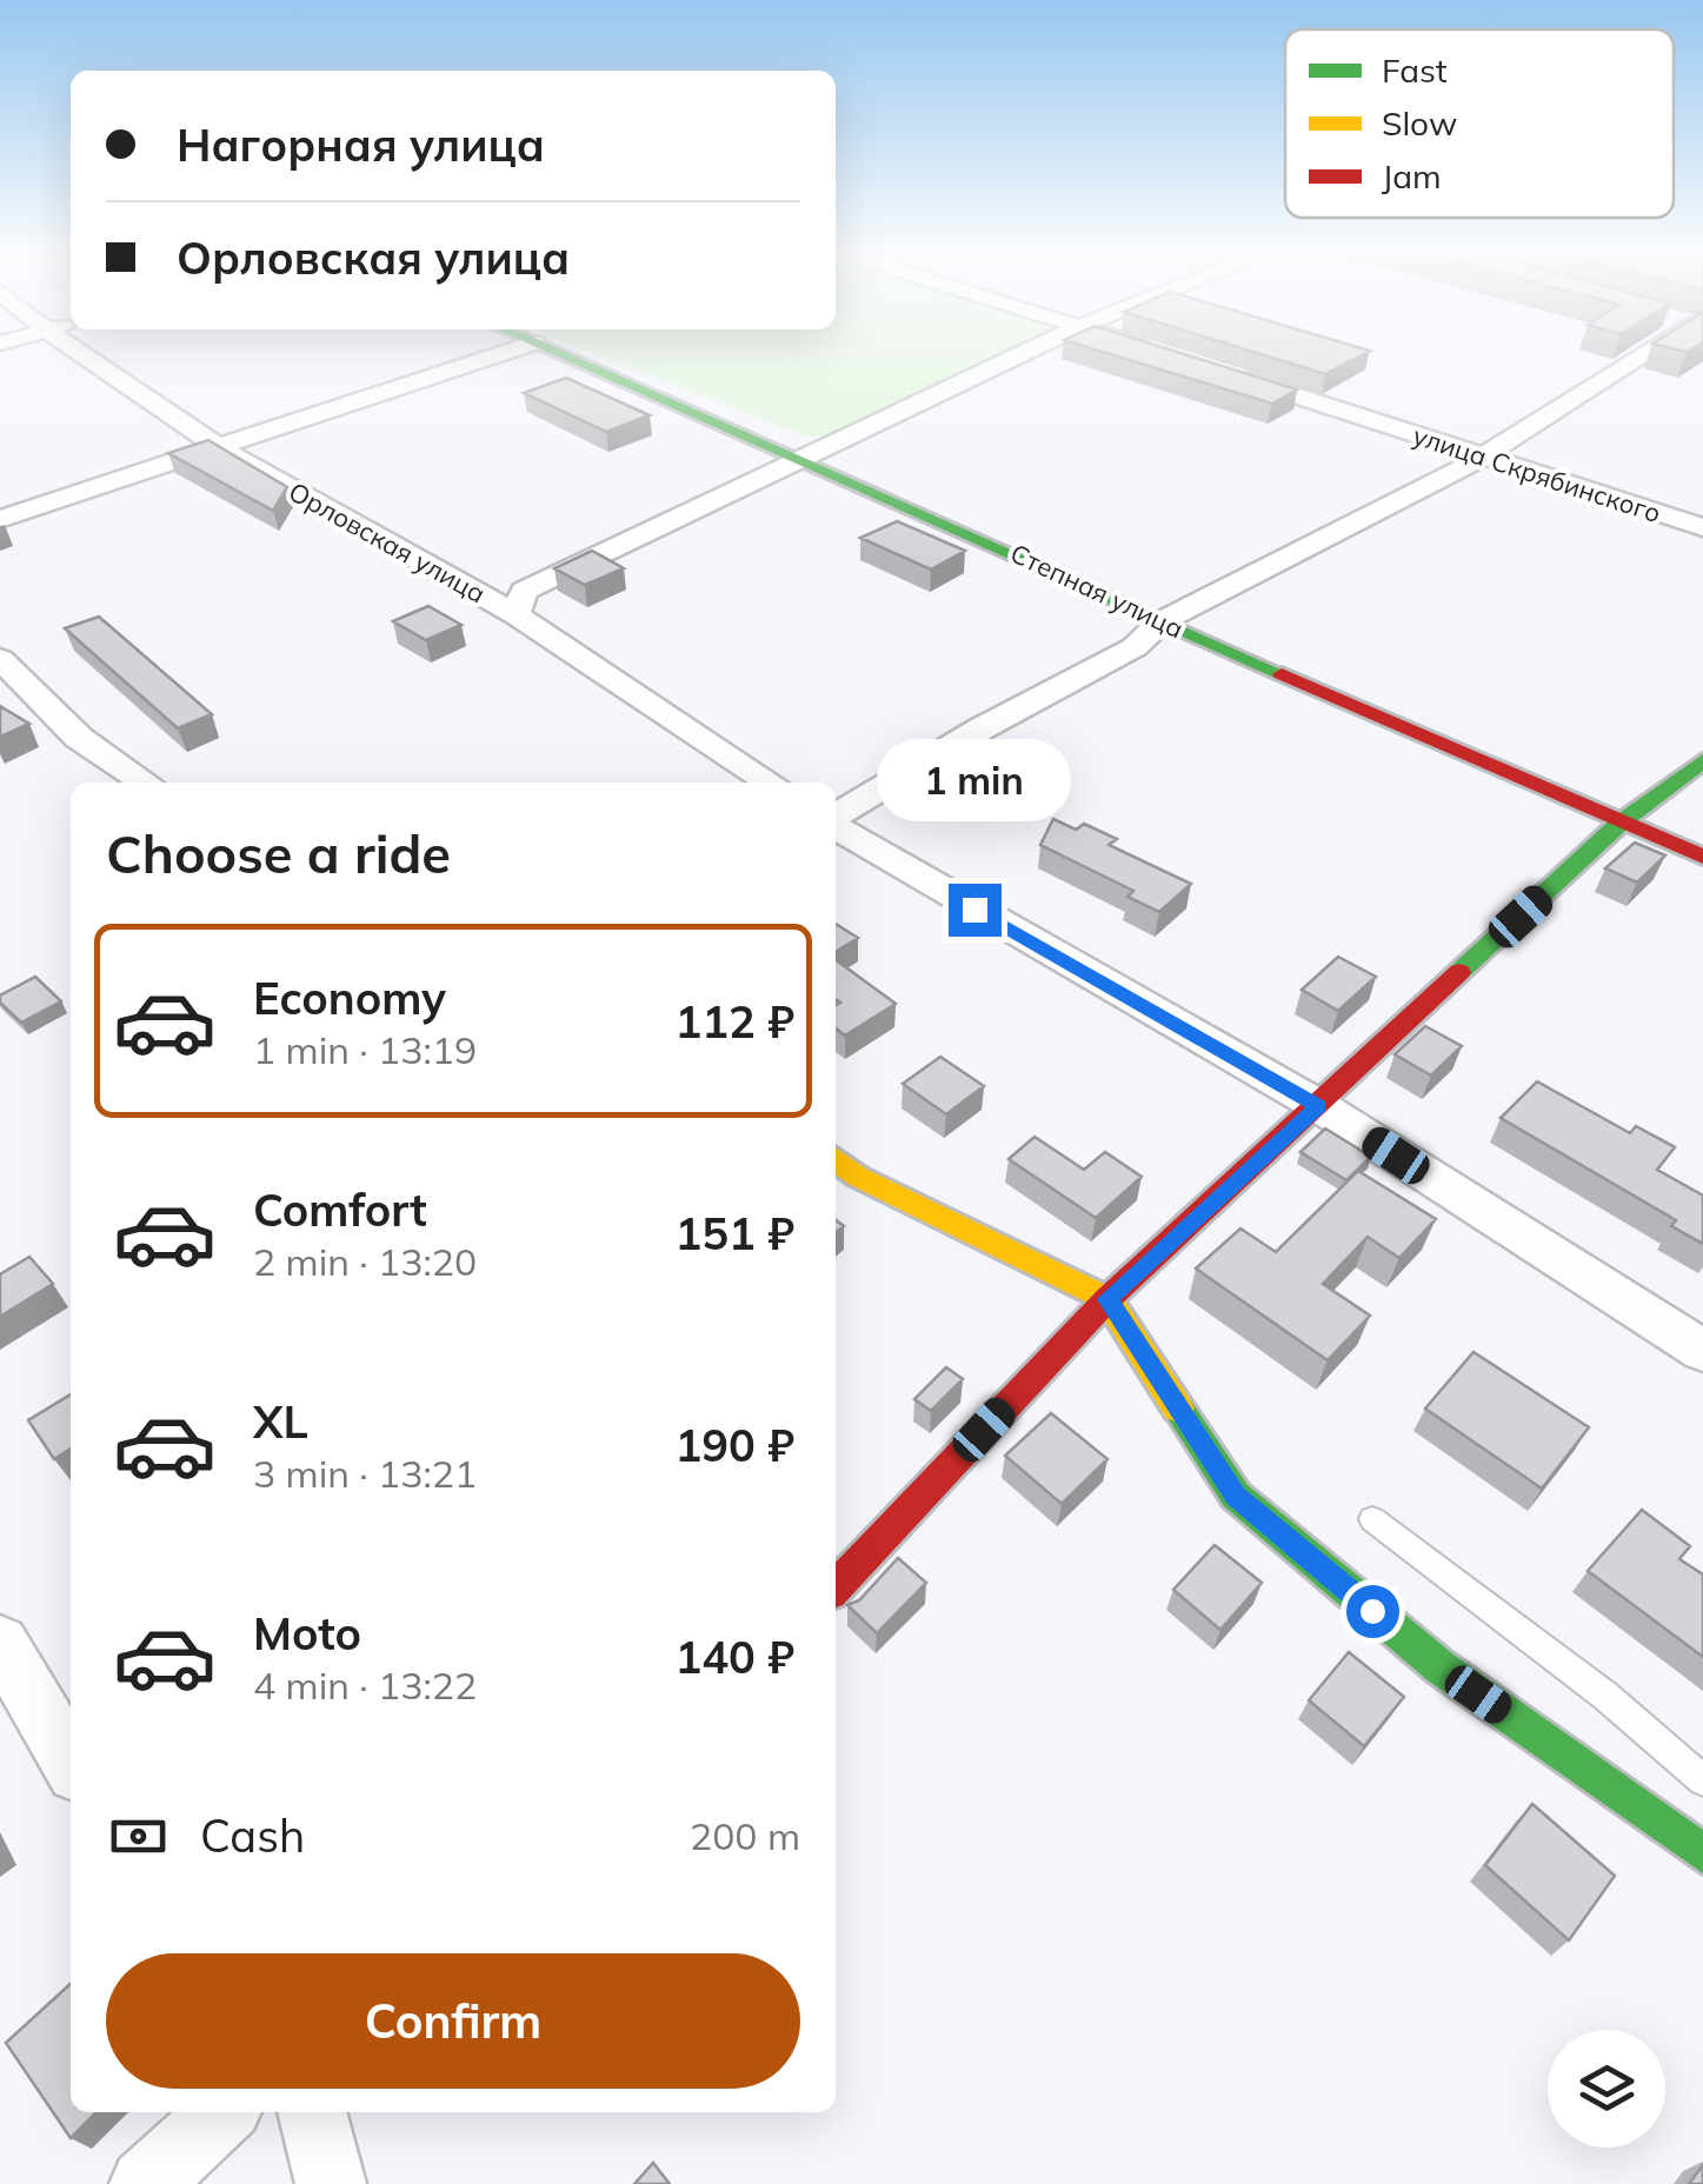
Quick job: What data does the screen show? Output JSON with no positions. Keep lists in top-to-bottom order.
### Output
{
  "streets": {
    "street": ["улица Скрябинского", "Орловская улица", "Степная улица"]
  },
  "legend": ["Fast", "Slow", "Jam"],
  "page": {
    "banner": ["Нагорная улица", "Орловская улица"],
    "bubble": "1 min",
    "heading": "Choose a ride",
    "list": [
      {
        "name": "Economy",
        "note": "1 min · 13:19",
        "value": "112 ₽"
      },
      {
        "name": "Comfort",
        "note": "2 min · 13:20",
        "value": "151 ₽"
      },
      {
        "name": "XL",
        "note": "3 min · 13:21",
        "value": "190 ₽"
      },
      {
        "name": "Moto",
        "note": "4 min · 13:22",
        "value": "140 ₽"
      }
    ],
    "pay": ["Cash", "200 m"],
    "buttons": "Confirm"
  }
}
